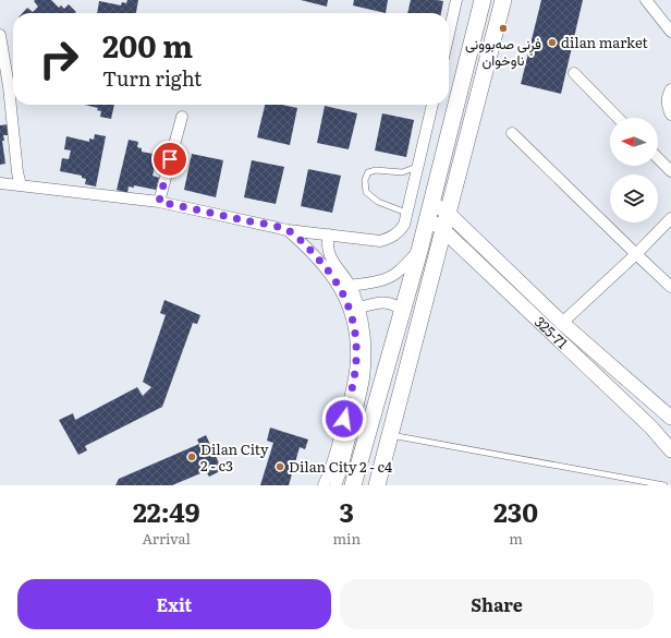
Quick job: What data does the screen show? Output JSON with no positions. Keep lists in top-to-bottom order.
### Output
{
  "streets": {
    "street": ["325-71"]
  },
  "places": [
    "فڕنی صەبوونی ناوخوان",
    "dilan market",
    "Dilan City 2 - c3",
    "Dilan City 2 - c4"
  ],
  "north": "left",
  "page": {
    "turn": ["200 m", "Turn right"],
    "eta": [
      "22:49",
      "Arrival",
      "3",
      "min",
      "230",
      "m"
    ],
    "buttons": ["Exit", "Share"]
  }
}
